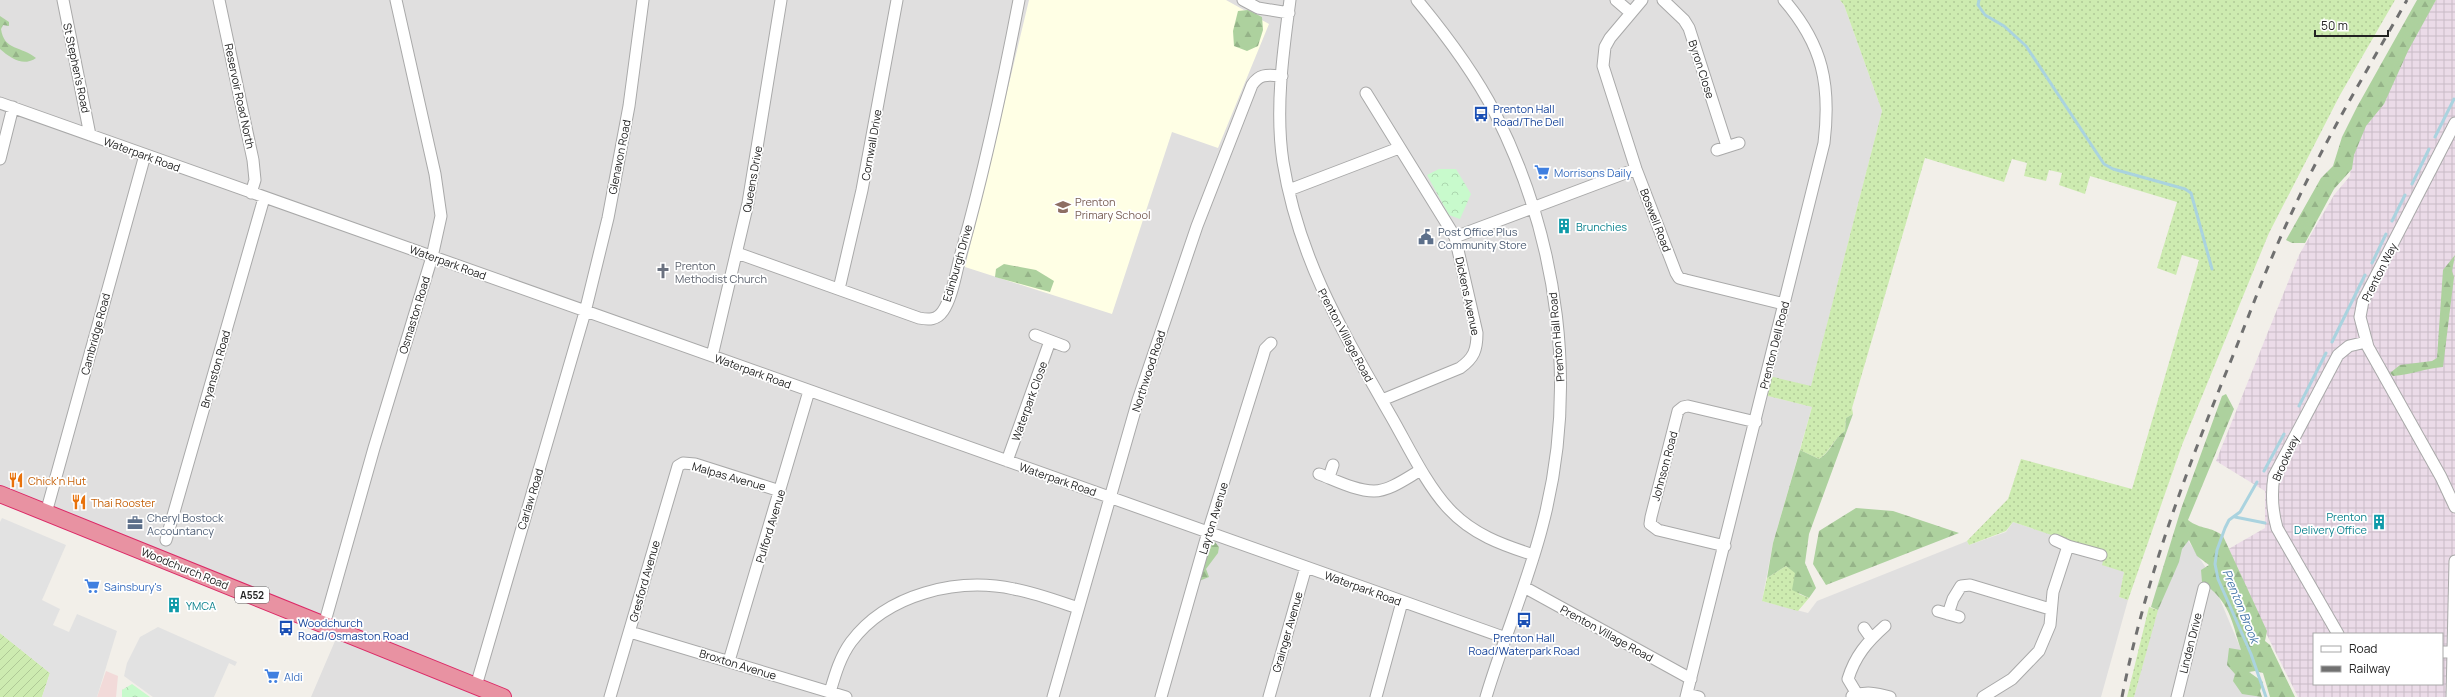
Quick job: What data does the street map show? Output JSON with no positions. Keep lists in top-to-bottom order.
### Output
{
  "streets": {
    "highway": ["Woodchurch Road", "A552"],
    "street": [
      "St Stephen's Road",
      "Byron Close",
      "Reservoir Road North",
      "Cornwall Drive",
      "Waterpark Road",
      "Glenavon Road",
      "Queens Drive",
      "Boswell Road",
      "Edinburgh Drive",
      "Prenton Way",
      "Dickens Avenue",
      "Osmaston Road",
      "Cambridge Road",
      "Prenton Village Road",
      "Prenton Hall Road",
      "Prenton Dell Road",
      "Bryanston Road",
      "Northwood Road",
      "Waterpark Close",
      "Brookway",
      "Johnson Road",
      "Malpas Avenue",
      "Carlaw Road",
      "Layton Avenue",
      "Pulford Avenue",
      "Gresford Avenue",
      "Grainger Avenue",
      "Linden Drive",
      "Broxton Avenue"
    ]
  },
  "crossings": [
    ["St Stephen's Road", "Waterpark Road"],
    ["Reservoir Road North", "Waterpark Road"],
    ["Cornwall Drive", "Edinburgh Drive"],
    ["Waterpark Road", "Glenavon Road"],
    ["Waterpark Road", "Queens Drive"],
    ["Waterpark Road", "Osmaston Road"],
    ["Waterpark Road", "Cambridge Road"],
    ["Waterpark Road", "Prenton Hall Road"],
    ["Waterpark Road", "Bryanston Road"],
    ["Waterpark Road", "Northwood Road"],
    ["Waterpark Road", "Waterpark Close"],
    ["Waterpark Road", "Carlaw Road"],
    ["Waterpark Road", "Layton Avenue"],
    ["Waterpark Road", "Pulford Avenue"],
    ["Waterpark Road", "Grainger Avenue"],
    ["Glenavon Road", "Carlaw Road"],
    ["Queens Drive", "Edinburgh Drive"],
    ["Boswell Road", "Prenton Dell Road"],
    ["Prenton Way", "Brookway"],
    ["Dickens Avenue", "Prenton Village Road"],
    ["Osmaston Road", "Woodchurch Road"],
    ["Cambridge Road", "Woodchurch Road"],
    ["Prenton Village Road", "Prenton Hall Road"],
    ["Prenton Village Road", "Prenton Dell Road"],
    ["Prenton Village Road", "Northwood Road"],
    ["Prenton Dell Road", "Johnson Road"],
    ["Malpas Avenue", "Pulford Avenue"],
    ["Malpas Avenue", "Gresford Avenue"],
    ["Carlaw Road", "Woodchurch Road"],
    ["Pulford Avenue", "Broxton Avenue"],
    ["Gresford Avenue", "Broxton Avenue"]
  ],
  "water": ["Prenton Brook"],
  "places": {
    "bus stop": ["Prenton Hall Road/The Dell", "Prenton Hall Road/Waterpark Road", "Woodchurch Road/Osmaston Road"],
    "supermarket": ["Morrisons Daily", "Sainsbury's", "Aldi"],
    "school or university": ["Prenton Primary School"],
    "building": ["Brunchies", "Prenton Delivery Office", "YMCA"],
    "public building": ["Post Office Plus Community Store"],
    "church": ["Prenton Methodist Church"],
    "restaurant": ["Chick'n Hut", "Thai Rooster"],
    "office": ["Cheryl Bostock Accountancy"]
  },
  "legend": ["Road", "Railway"],
  "scale_bar": "50 m"
}
